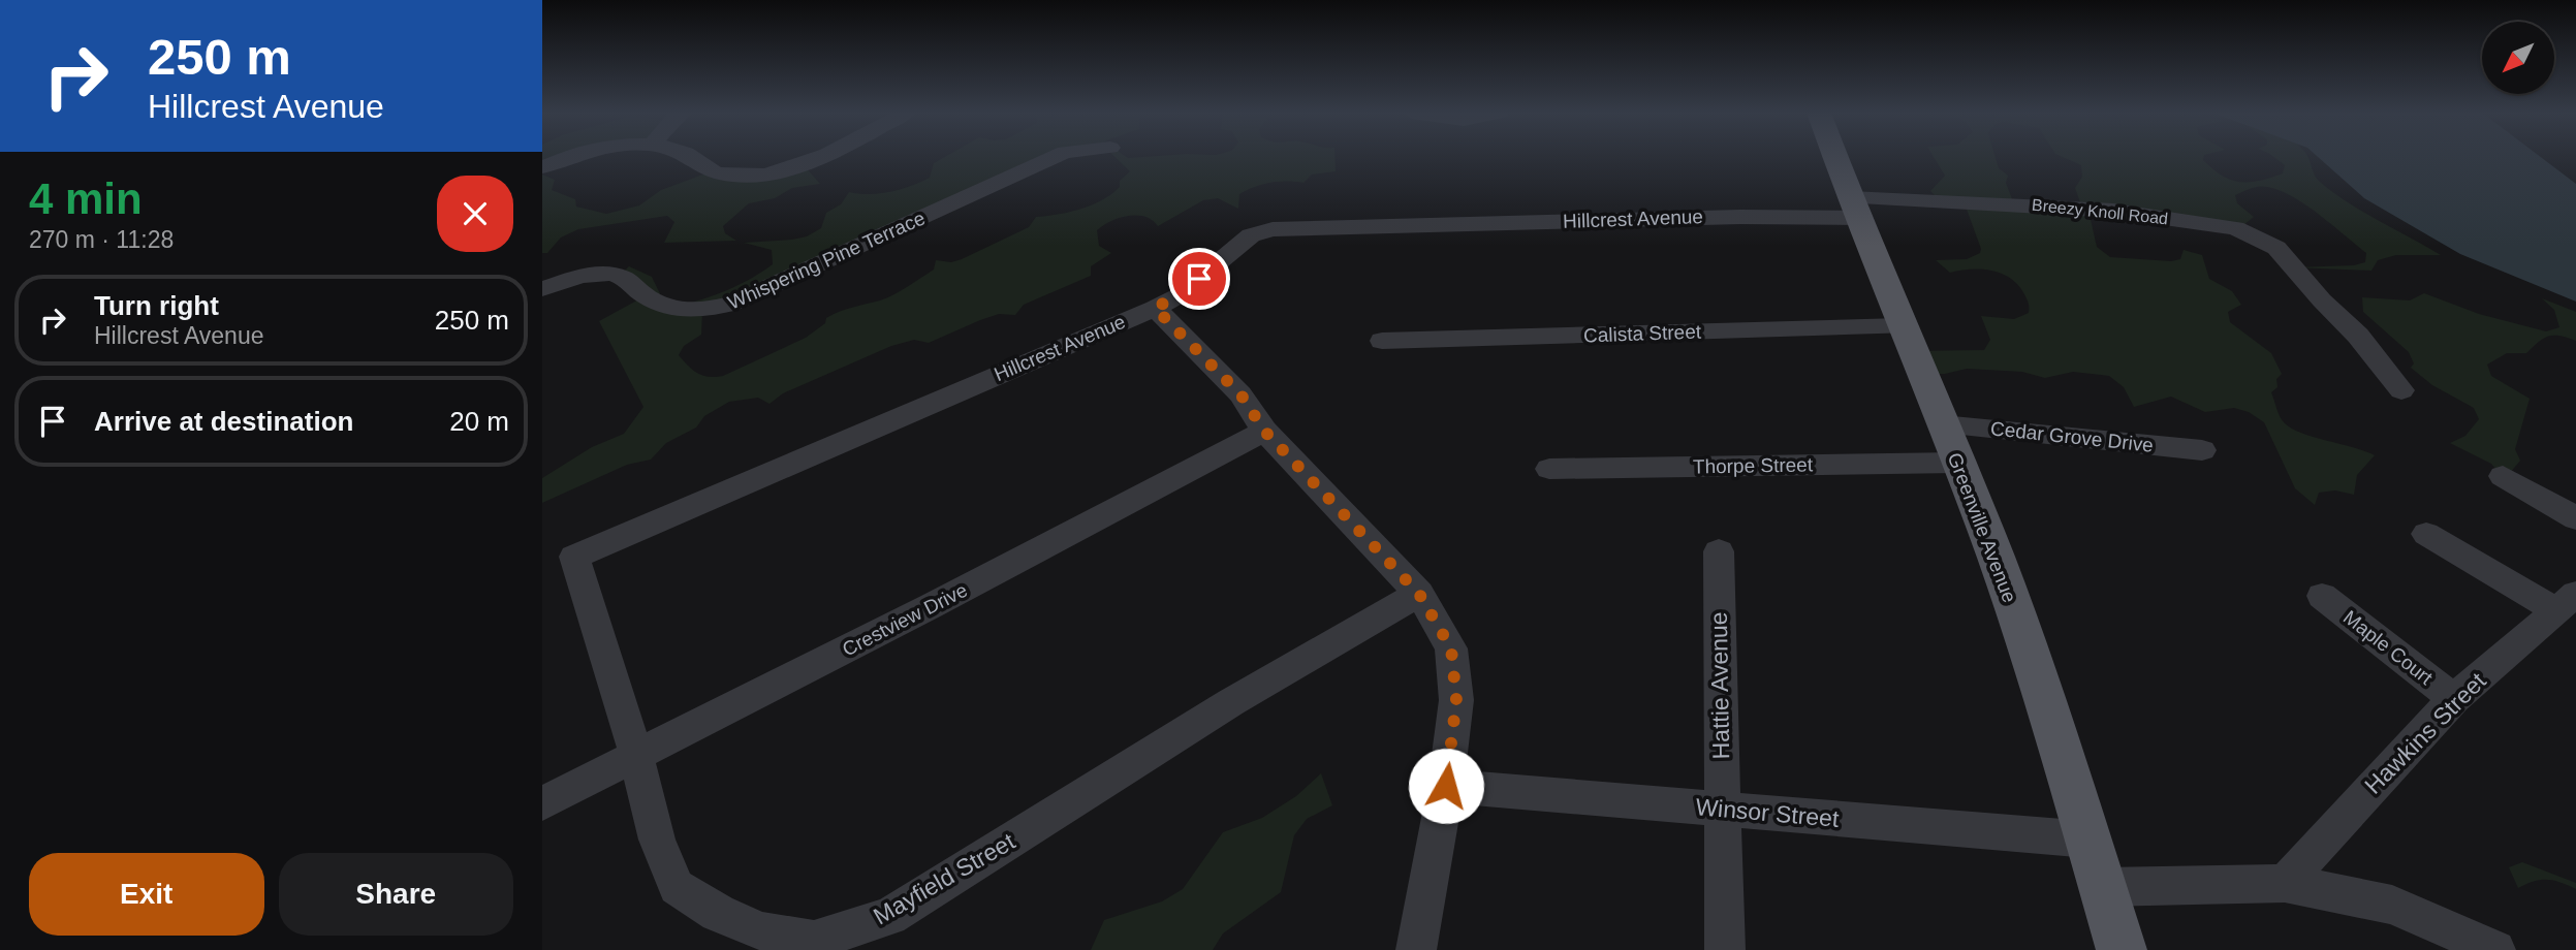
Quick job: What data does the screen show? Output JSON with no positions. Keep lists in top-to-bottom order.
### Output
{
  "streets": {
    "main road": ["Greenville Avenue"],
    "street": [
      "Breezy Knoll Road",
      "Hillcrest Avenue",
      "Whispering Pine Terrace",
      "Calista Street",
      "Cedar Grove Drive",
      "Thorpe Street",
      "Crestview Drive",
      "Maple Court",
      "Hattie Avenue",
      "Hawkins Street",
      "Winsor Street",
      "Mayfield Street"
    ]
  },
  "crossings": [
    ["Breezy Knoll Road", "Hillcrest Avenue"],
    ["Breezy Knoll Road", "Greenville Avenue"],
    ["Hillcrest Avenue", "Greenville Avenue"],
    ["Hillcrest Avenue", "Mayfield Street"],
    ["Calista Street", "Greenville Avenue"],
    ["Cedar Grove Drive", "Greenville Avenue"],
    ["Thorpe Street", "Greenville Avenue"],
    ["Greenville Avenue", "Winsor Street"],
    ["Crestview Drive", "Mayfield Street"],
    ["Maple Court", "Hawkins Street"],
    ["Hattie Avenue", "Winsor Street"]
  ],
  "north": "bottom left",
  "page": {
    "turn": ["250 m", "Hillcrest Avenue"],
    "heading": ["4 min", "270 m · 11:28"],
    "list": [
      {
        "name": "Turn right",
        "note": "Hillcrest Avenue",
        "value": "250 m"
      },
      {
        "name": "Arrive at destination",
        "value": "20 m"
      }
    ],
    "buttons": ["Exit", "Share"]
  }
}
